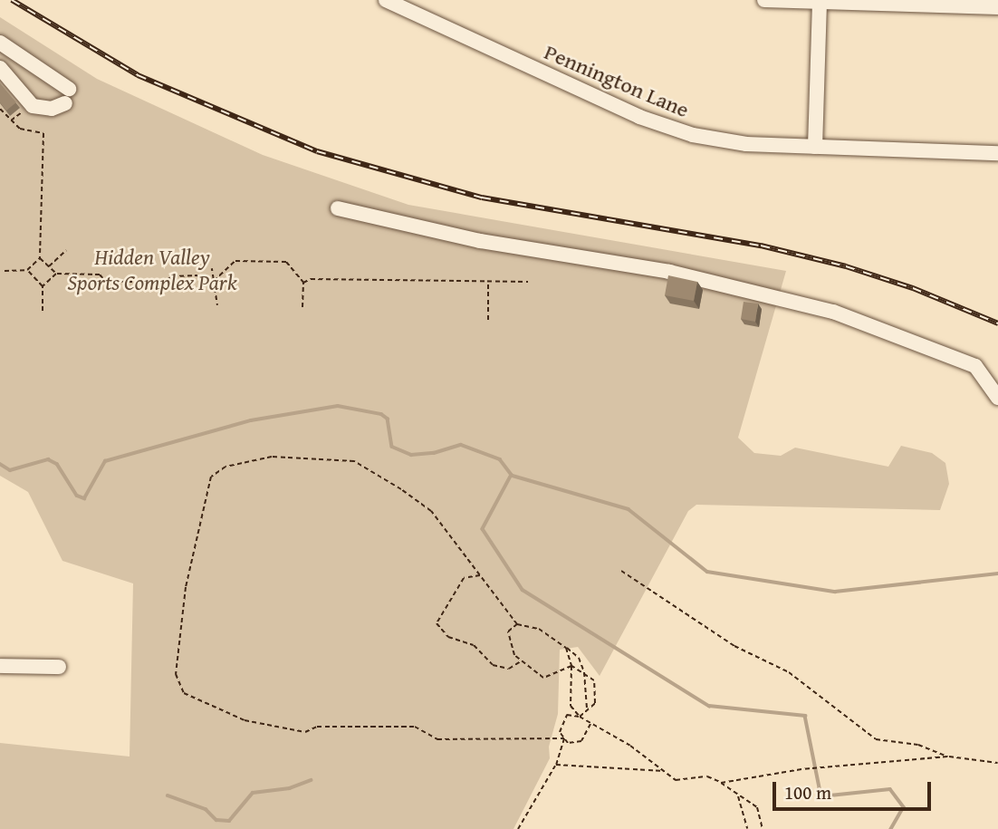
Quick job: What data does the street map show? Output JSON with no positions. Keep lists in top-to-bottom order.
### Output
{
  "streets": {
    "street": ["Pennington Lane"]
  },
  "parks": ["Hidden Valley Sports Complex Park"],
  "scale_bar": "100 m"
}
